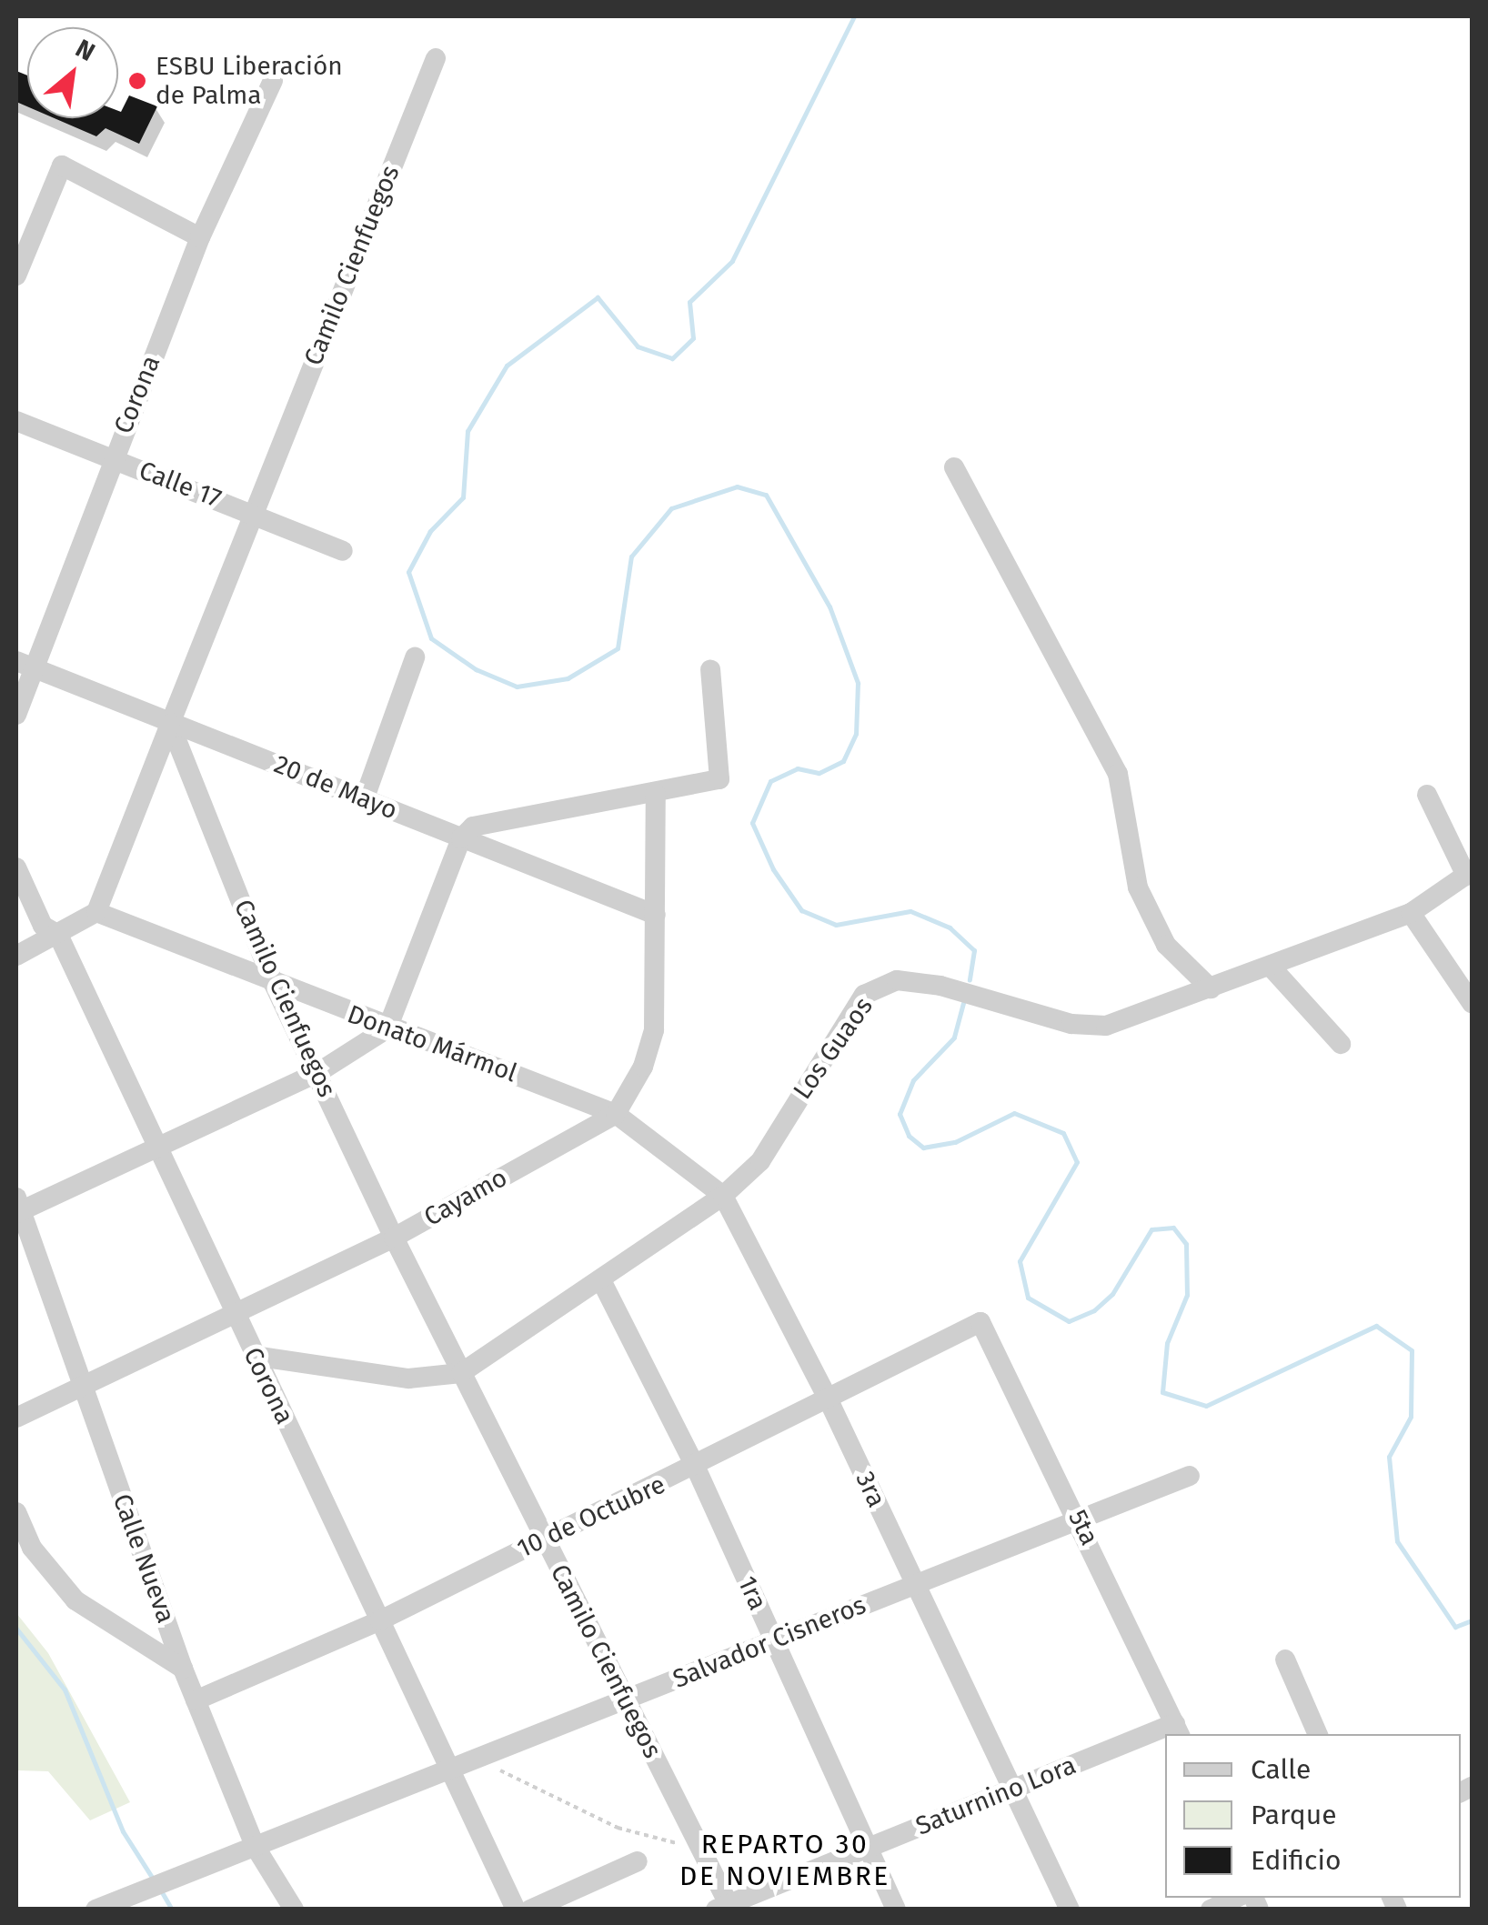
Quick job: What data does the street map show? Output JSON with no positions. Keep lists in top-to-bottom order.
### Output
{
  "streets": {
    "street": [
      "Camilo Cienfuegos",
      "Corona",
      "Calle 17",
      "20 de Mayo",
      "Donato Mármol",
      "Los Guaos",
      "Cayamo",
      "3ra",
      "10 de Octubre",
      "5ta",
      "Calle Nueva",
      "1ra",
      "Salvador Cisneros",
      "Saturnino Lora"
    ]
  },
  "crossings": [
    ["Camilo Cienfuegos", "Calle 17"],
    ["Camilo Cienfuegos", "20 de Mayo"],
    ["Camilo Cienfuegos", "Donato Mármol"],
    ["Camilo Cienfuegos", "Los Guaos"],
    ["Camilo Cienfuegos", "Cayamo"],
    ["Camilo Cienfuegos", "10 de Octubre"],
    ["Camilo Cienfuegos", "Salvador Cisneros"],
    ["Camilo Cienfuegos", "Saturnino Lora"],
    ["Corona", "Calle 17"],
    ["Corona", "20 de Mayo"],
    ["Corona", "Los Guaos"],
    ["Corona", "Cayamo"],
    ["Corona", "10 de Octubre"],
    ["Corona", "Salvador Cisneros"],
    ["Donato Mármol", "Cayamo"],
    ["Donato Mármol", "3ra"],
    ["Los Guaos", "3ra"],
    ["Los Guaos", "1ra"],
    ["Cayamo", "3ra"],
    ["Cayamo", "Calle Nueva"],
    ["3ra", "10 de Octubre"],
    ["3ra", "Salvador Cisneros"],
    ["3ra", "Saturnino Lora"],
    ["10 de Octubre", "5ta"],
    ["10 de Octubre", "Calle Nueva"],
    ["10 de Octubre", "1ra"],
    ["5ta", "Salvador Cisneros"],
    ["Calle Nueva", "Salvador Cisneros"],
    ["1ra", "Salvador Cisneros"],
    ["1ra", "Saturnino Lora"]
  ],
  "districts": ["REPARTO 30 DE NOVIEMBRE"],
  "places": ["ESBU Liberación de Palma"],
  "legend": ["Calle", "Parque", "Edificio"],
  "north": "top right"
}
